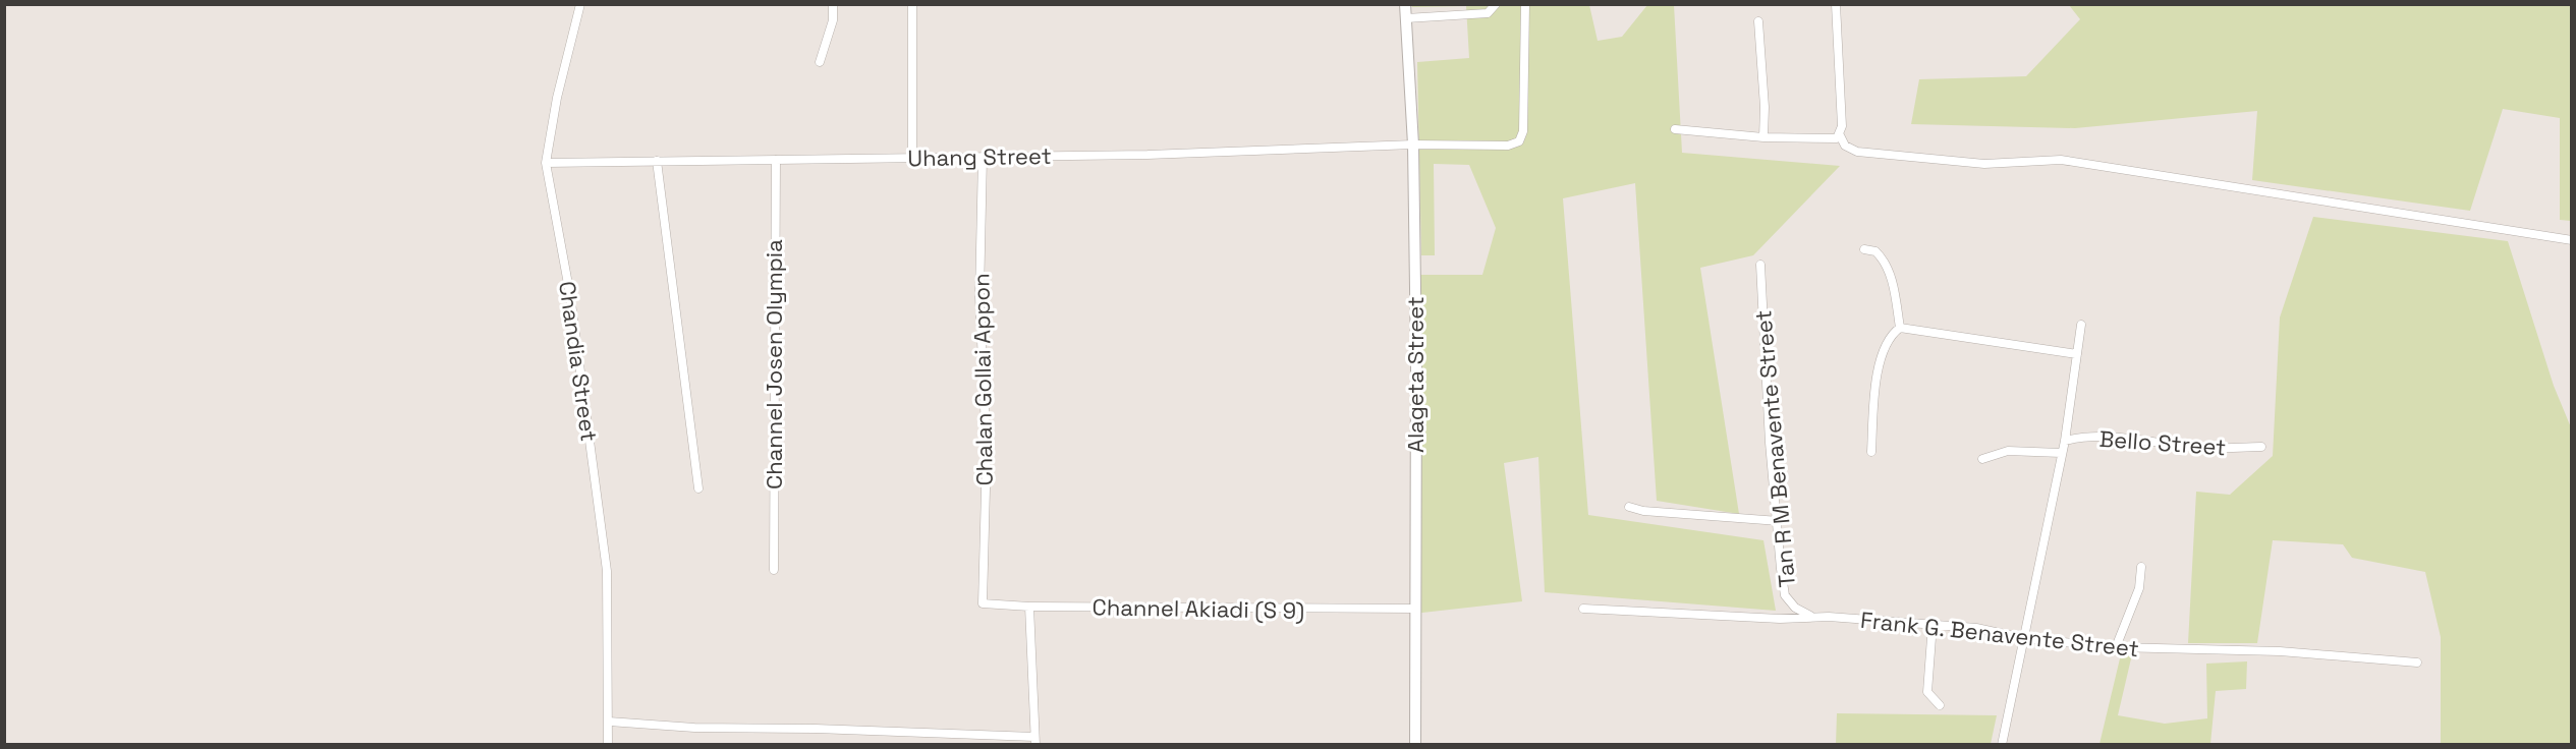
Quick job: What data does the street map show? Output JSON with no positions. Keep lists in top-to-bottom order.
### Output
{
  "streets": {
    "main road": ["Alageta Street"],
    "street": [
      "Uhang Street",
      "Chandia Street",
      "Channel Josen Olympia",
      "Chalan Gollai Appon",
      "Bello Street",
      "Tan R M Benavente Street",
      "Channel Akiadi (S 9)",
      "Frank G. Benavente Street"
    ]
  },
  "crossings": [
    ["Uhang Street", "Chandia Street"],
    ["Uhang Street", "Channel Josen Olympia"],
    ["Uhang Street", "Alageta Street"],
    ["Uhang Street", "Chalan Gollai Appon"],
    ["Alageta Street", "Channel Akiadi (S 9)"],
    ["Chalan Gollai Appon", "Channel Akiadi (S 9)"],
    ["Tan R M Benavente Street", "Frank G. Benavente Street"]
  ]
}
